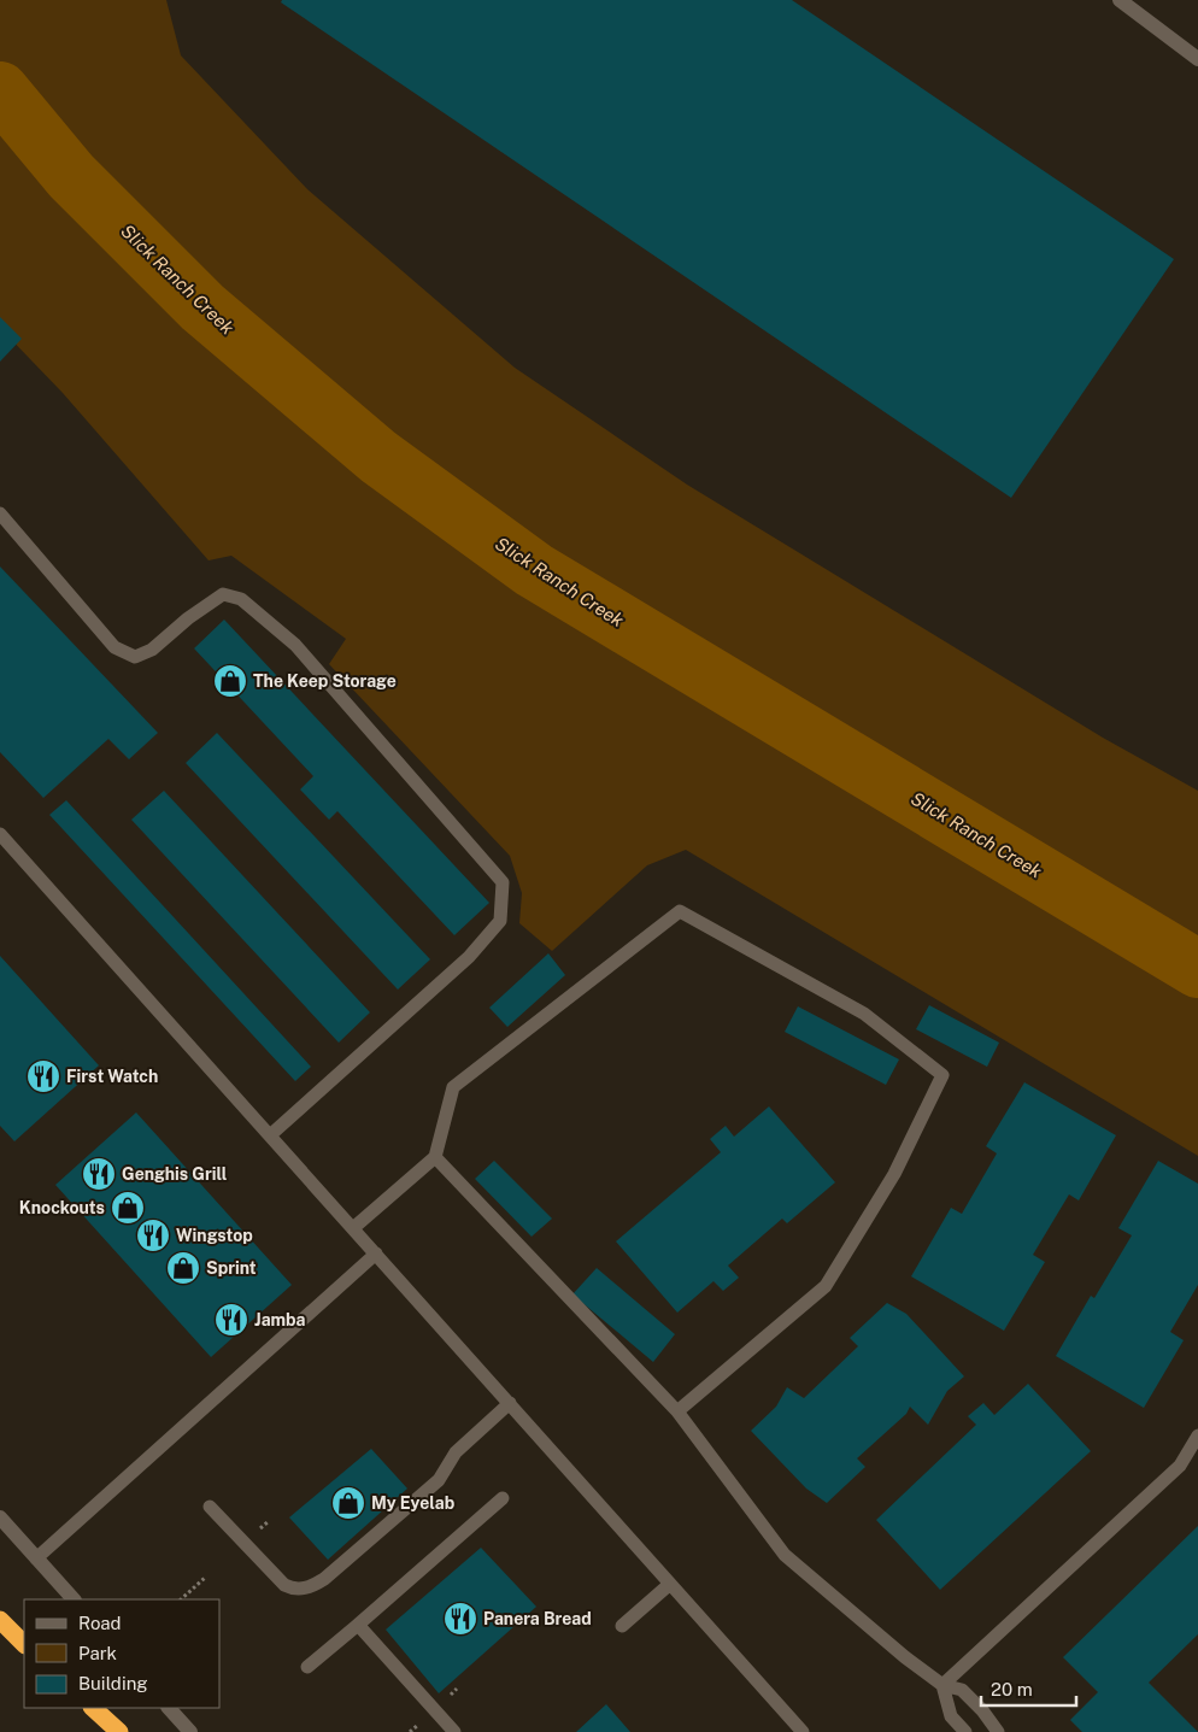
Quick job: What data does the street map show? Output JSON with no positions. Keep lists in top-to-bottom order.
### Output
{
  "water": ["Slick Ranch Creek"],
  "places": {
    "shop": [
      "The Keep Storage",
      "Knockouts",
      "Sprint",
      "My Eyelab"
    ],
    "restaurant": [
      "First Watch",
      "Genghis Grill",
      "Wingstop",
      "Jamba",
      "Panera Bread"
    ]
  },
  "legend": ["Road", "Park", "Building"],
  "scale_bar": "20 m"
}
